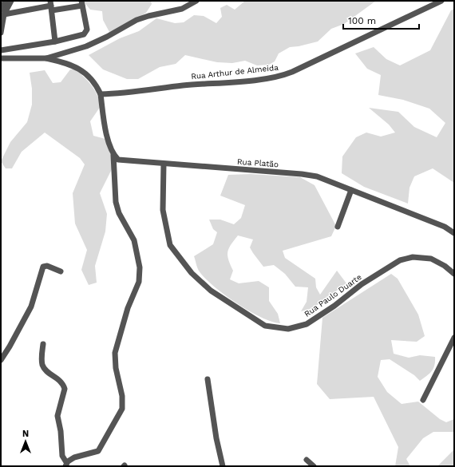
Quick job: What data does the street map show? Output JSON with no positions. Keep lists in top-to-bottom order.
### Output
{
  "streets": {
    "street": ["Rua Arthur de Almeida", "Rua Platão", "Rua Paulo Duarte"]
  },
  "crossings": [
    ["Rua Platão", "Rua Paulo Duarte"]
  ],
  "scale_bar": "100 m",
  "north": "top"
}
